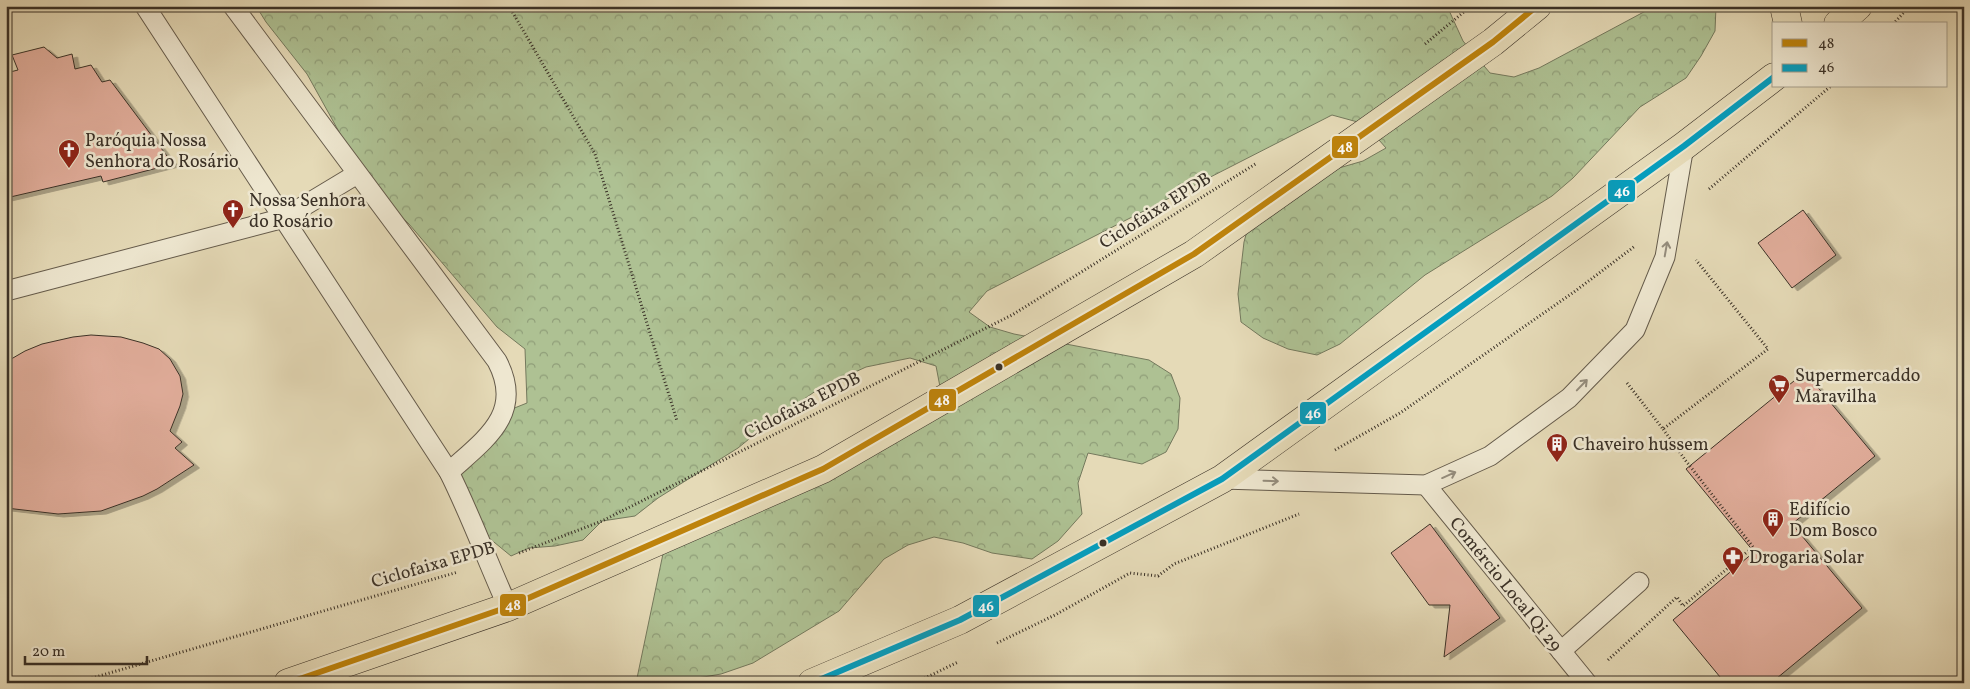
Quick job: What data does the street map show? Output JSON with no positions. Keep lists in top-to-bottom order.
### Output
{
  "streets": {
    "lane": ["Comércio Local Qi 29"],
    "path": ["Ciclofaixa EPDB"]
  },
  "places": {
    "church": ["Paróquia Nossa Senhora do Rosário", "Nossa Senhora do Rosário"],
    "supermarket": ["Supermercaddo Maravilha"],
    "building": ["Chaveiro hussem", "Edifício Dom Bosco"],
    "pharmacy": ["Drogaria Solar"]
  },
  "lines": ["transit line 48", "transit line 46"],
  "legend": ["48", "46"],
  "scale_bar": "20 m"
}
